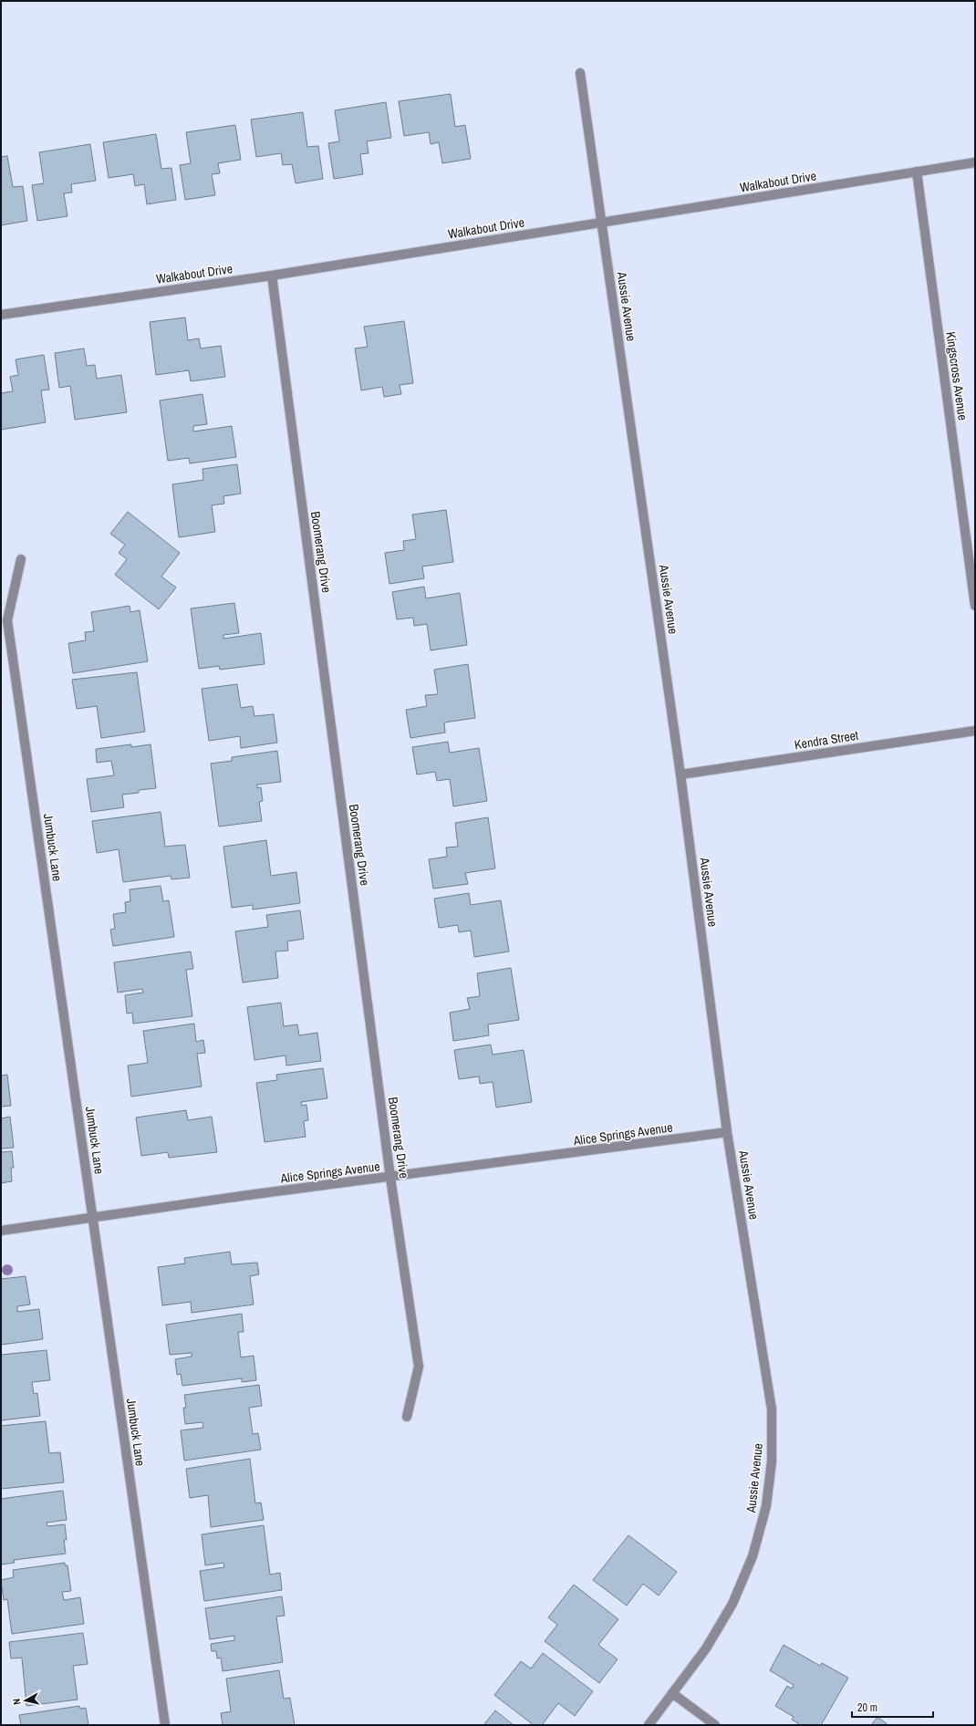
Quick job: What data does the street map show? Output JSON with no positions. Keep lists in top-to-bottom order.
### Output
{
  "streets": {
    "street": [
      "Walkabout Drive",
      "Aussie Avenue",
      "Kingscross Avenue",
      "Boomerang Drive",
      "Kendra Street",
      "Jumbuck Lane",
      "Alice Springs Avenue"
    ]
  },
  "crossings": [
    ["Walkabout Drive", "Aussie Avenue"],
    ["Walkabout Drive", "Kingscross Avenue"],
    ["Walkabout Drive", "Boomerang Drive"],
    ["Aussie Avenue", "Kendra Street"],
    ["Aussie Avenue", "Alice Springs Avenue"],
    ["Boomerang Drive", "Alice Springs Avenue"],
    ["Jumbuck Lane", "Alice Springs Avenue"]
  ],
  "scale_bar": "20 m",
  "north": "left"
}
